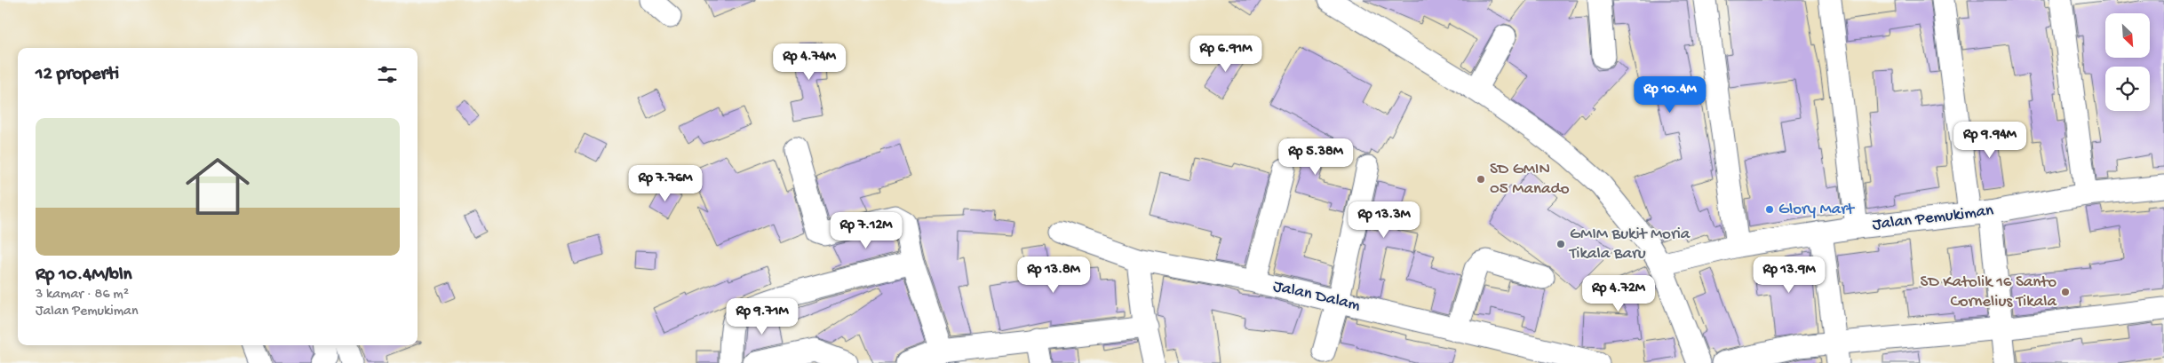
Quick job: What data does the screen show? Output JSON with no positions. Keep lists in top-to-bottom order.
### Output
{
  "streets": {
    "street": ["Jalan Pemukiman", "Jalan Dalam"]
  },
  "places": [
    "SD GMIN 05 Manado",
    "Glory Mart",
    "GMIM Bukit Moria Tikala Baru",
    "SD Katolik 16 Santo Cornelius Tikala"
  ],
  "north": "bottom right",
  "page": {
    "price": [
      "Rp 6.91M",
      "Rp 4.74M",
      "Rp 10.4M",
      "Rp 9.94M",
      "Rp 5.38M",
      "Rp 7.76M",
      "Rp 13.3M",
      "Rp 7.12M",
      "Rp 13.8M",
      "Rp 13.9M",
      "Rp 4.72M",
      "Rp 9.71M"
    ],
    "heading": "12 properti",
    "list": [
      {
        "name": "Rp 10.4M/bln",
        "note": "3 kamar · 86 m² · Jalan Pemukiman"
      }
    ]
  }
}
